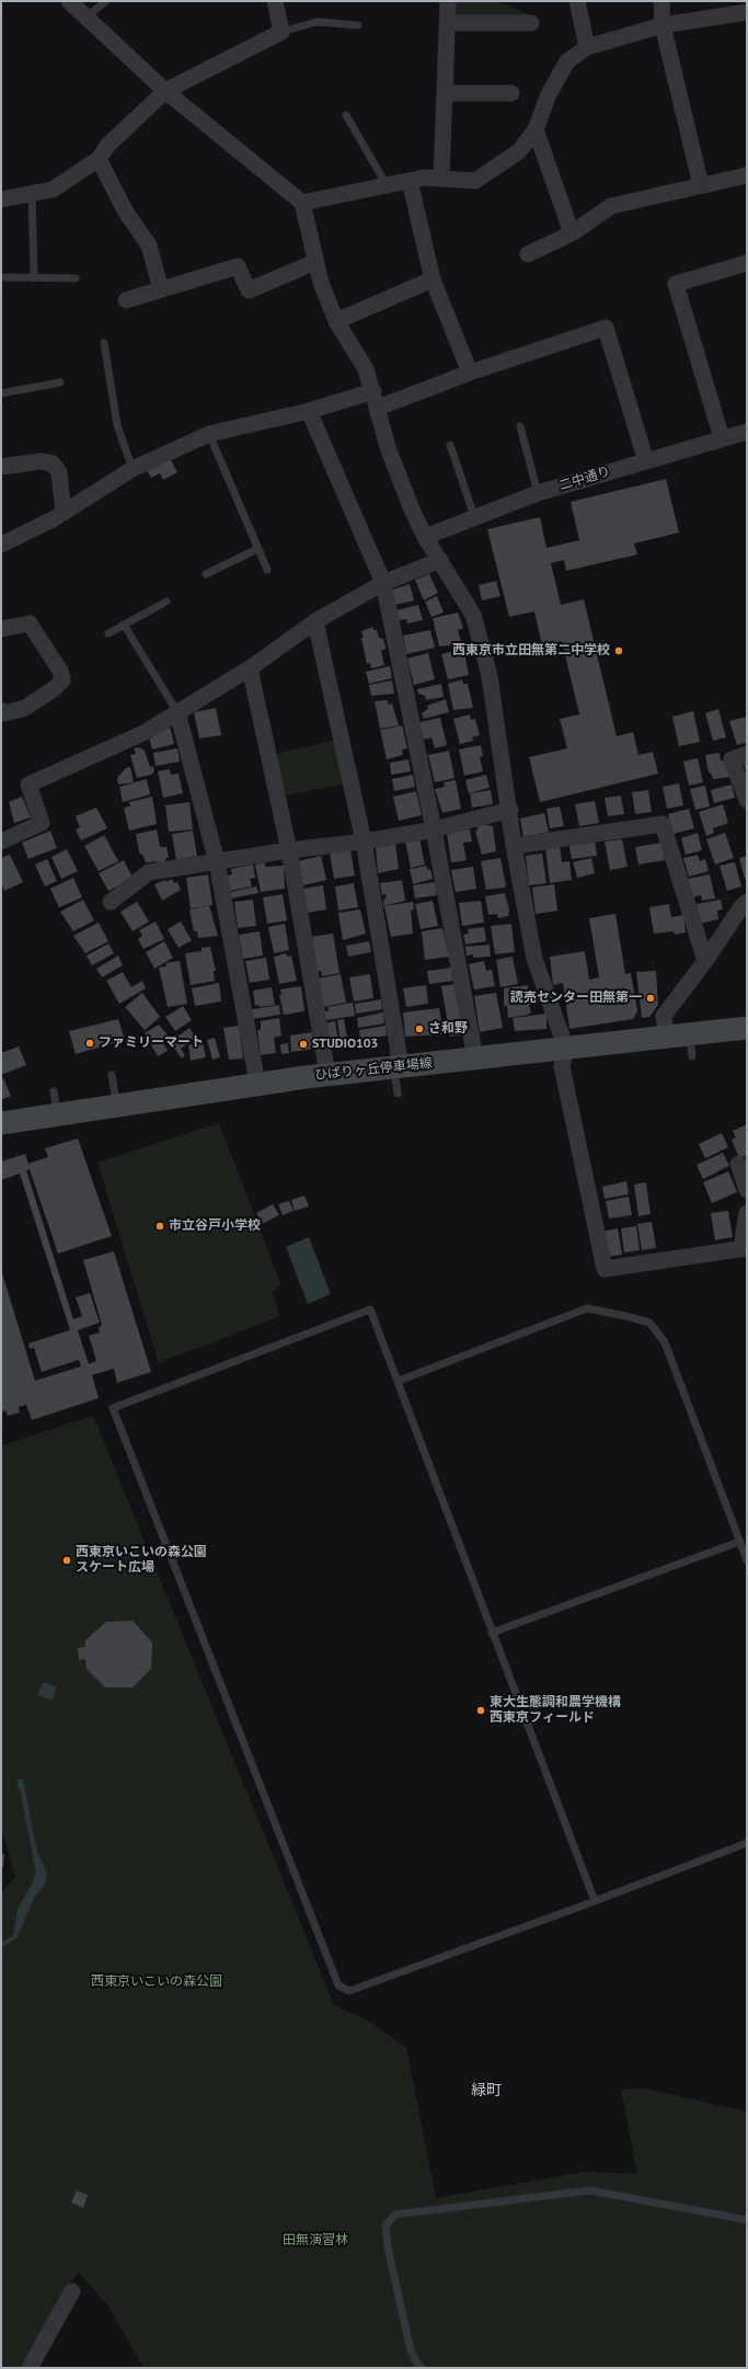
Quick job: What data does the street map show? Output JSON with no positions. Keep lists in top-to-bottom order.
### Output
{
  "streets": {
    "main road": ["ひばりヶ丘停車場線"],
    "street": ["二中通り"]
  },
  "districts": ["緑町"],
  "parks": ["西東京いこいの森公園", "田無演習林"],
  "places": [
    "西東京市立田無第二中学校",
    "読売センター田無第一",
    "さ和野",
    "ファミリーマート",
    "STUDIO103",
    "市立谷戸小学校",
    "西東京いこいの森公園 スケート広場",
    "東大生態調和農学機構 西東京フィールド"
  ]
}
